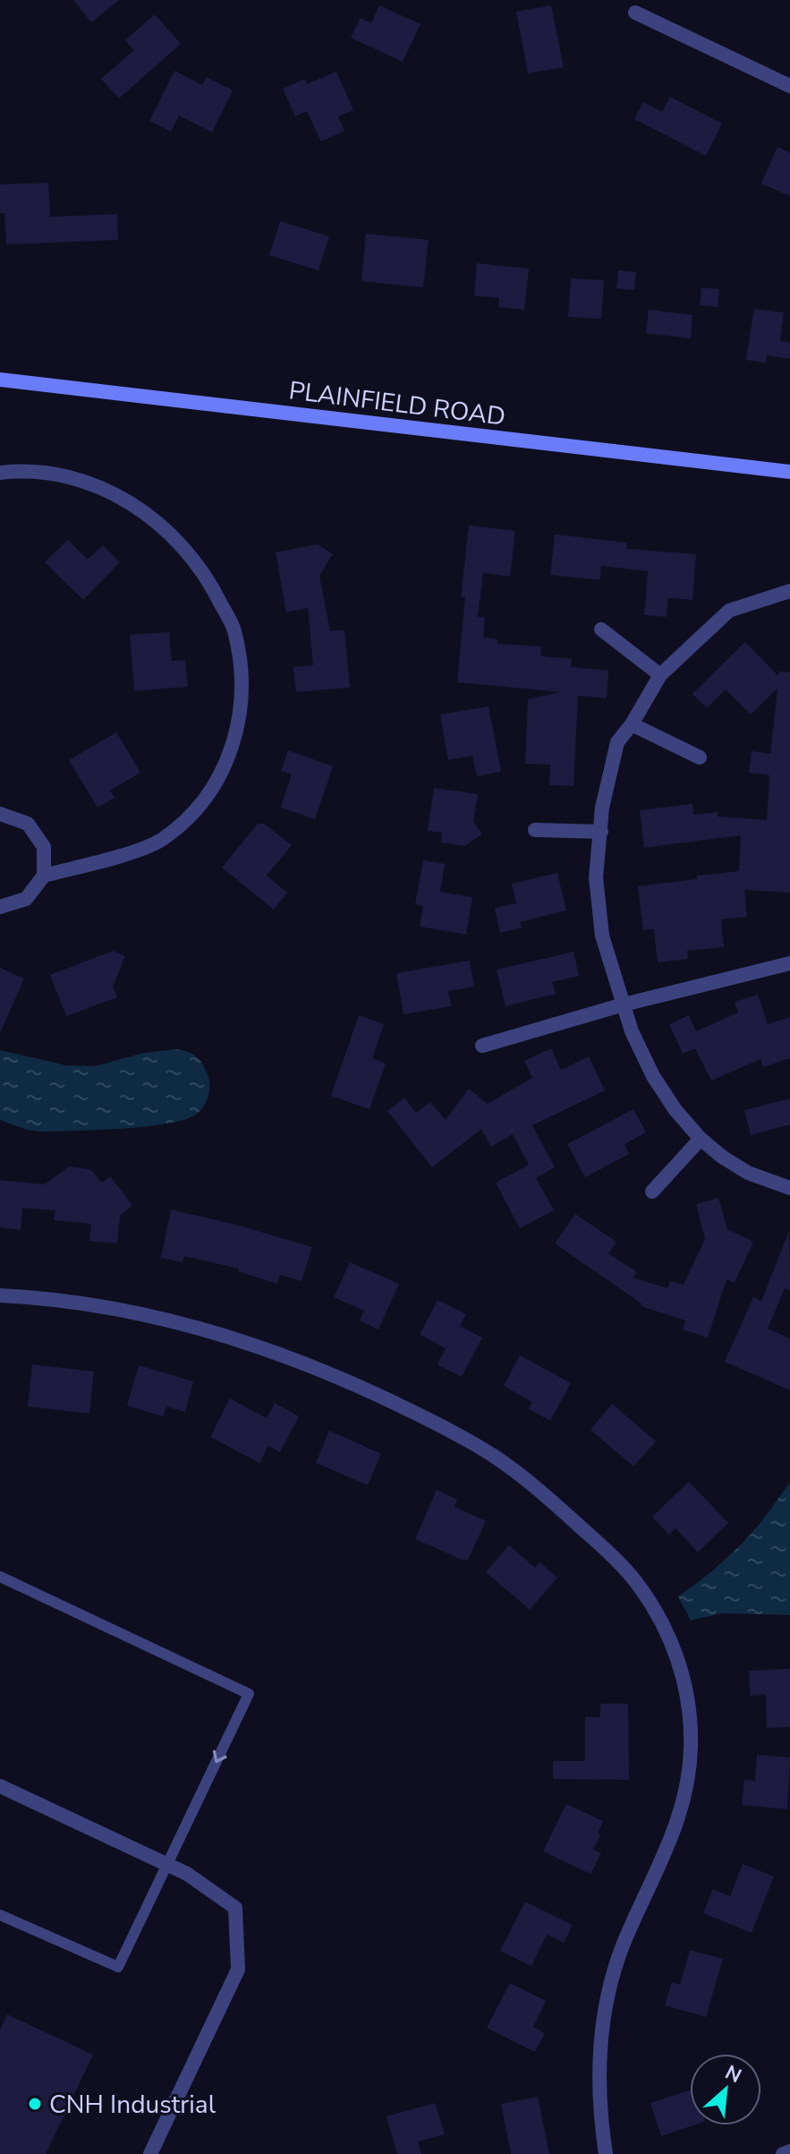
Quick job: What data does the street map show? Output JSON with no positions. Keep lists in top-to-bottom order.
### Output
{
  "streets": {
    "main road": ["PLAINFIELD ROAD"]
  },
  "places": ["CNH Industrial"],
  "north": "top right"
}
